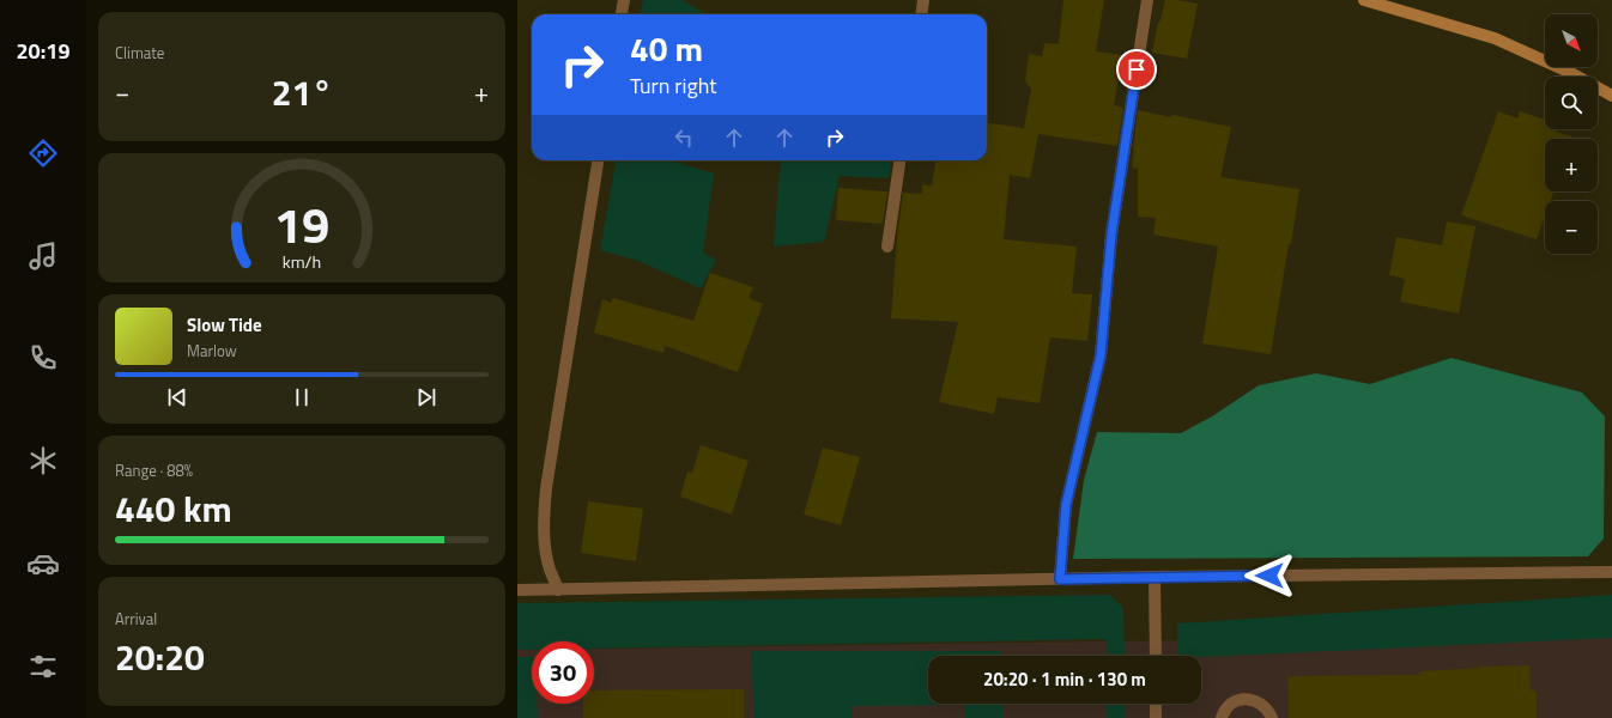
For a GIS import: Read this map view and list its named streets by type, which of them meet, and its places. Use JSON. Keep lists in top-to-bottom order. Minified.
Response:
{"north":"bottom right","page":{"tabs":"20:19","tile":["Climate",["Range · 88%","440 km"],["Arrival","20:20"]],"map_buttons":["+","−"],"turn":["40 m","Turn right"],"heat":["−","21°","+"],"song":["Slow Tide","Marlow"],"limit":"30","trip":"20:20 · 1 min · 130 m","gauge":["19","km/h"]}}
